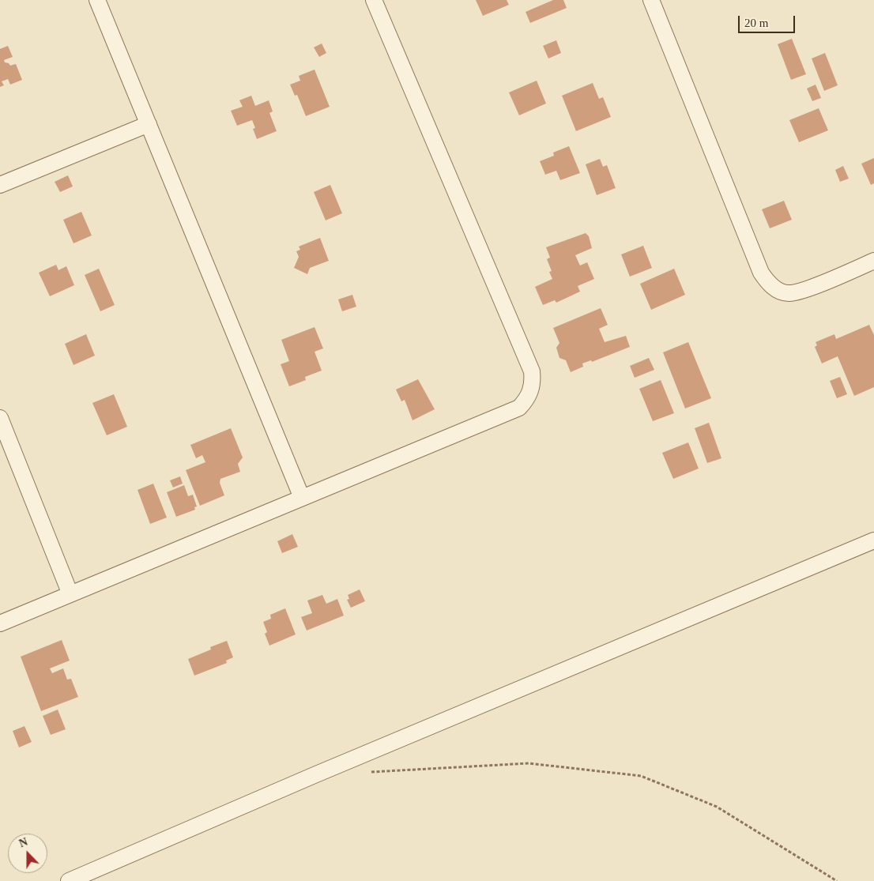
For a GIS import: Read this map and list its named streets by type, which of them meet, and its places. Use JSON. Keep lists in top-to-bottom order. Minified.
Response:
{"scale_bar":"20 m","north":"top"}
